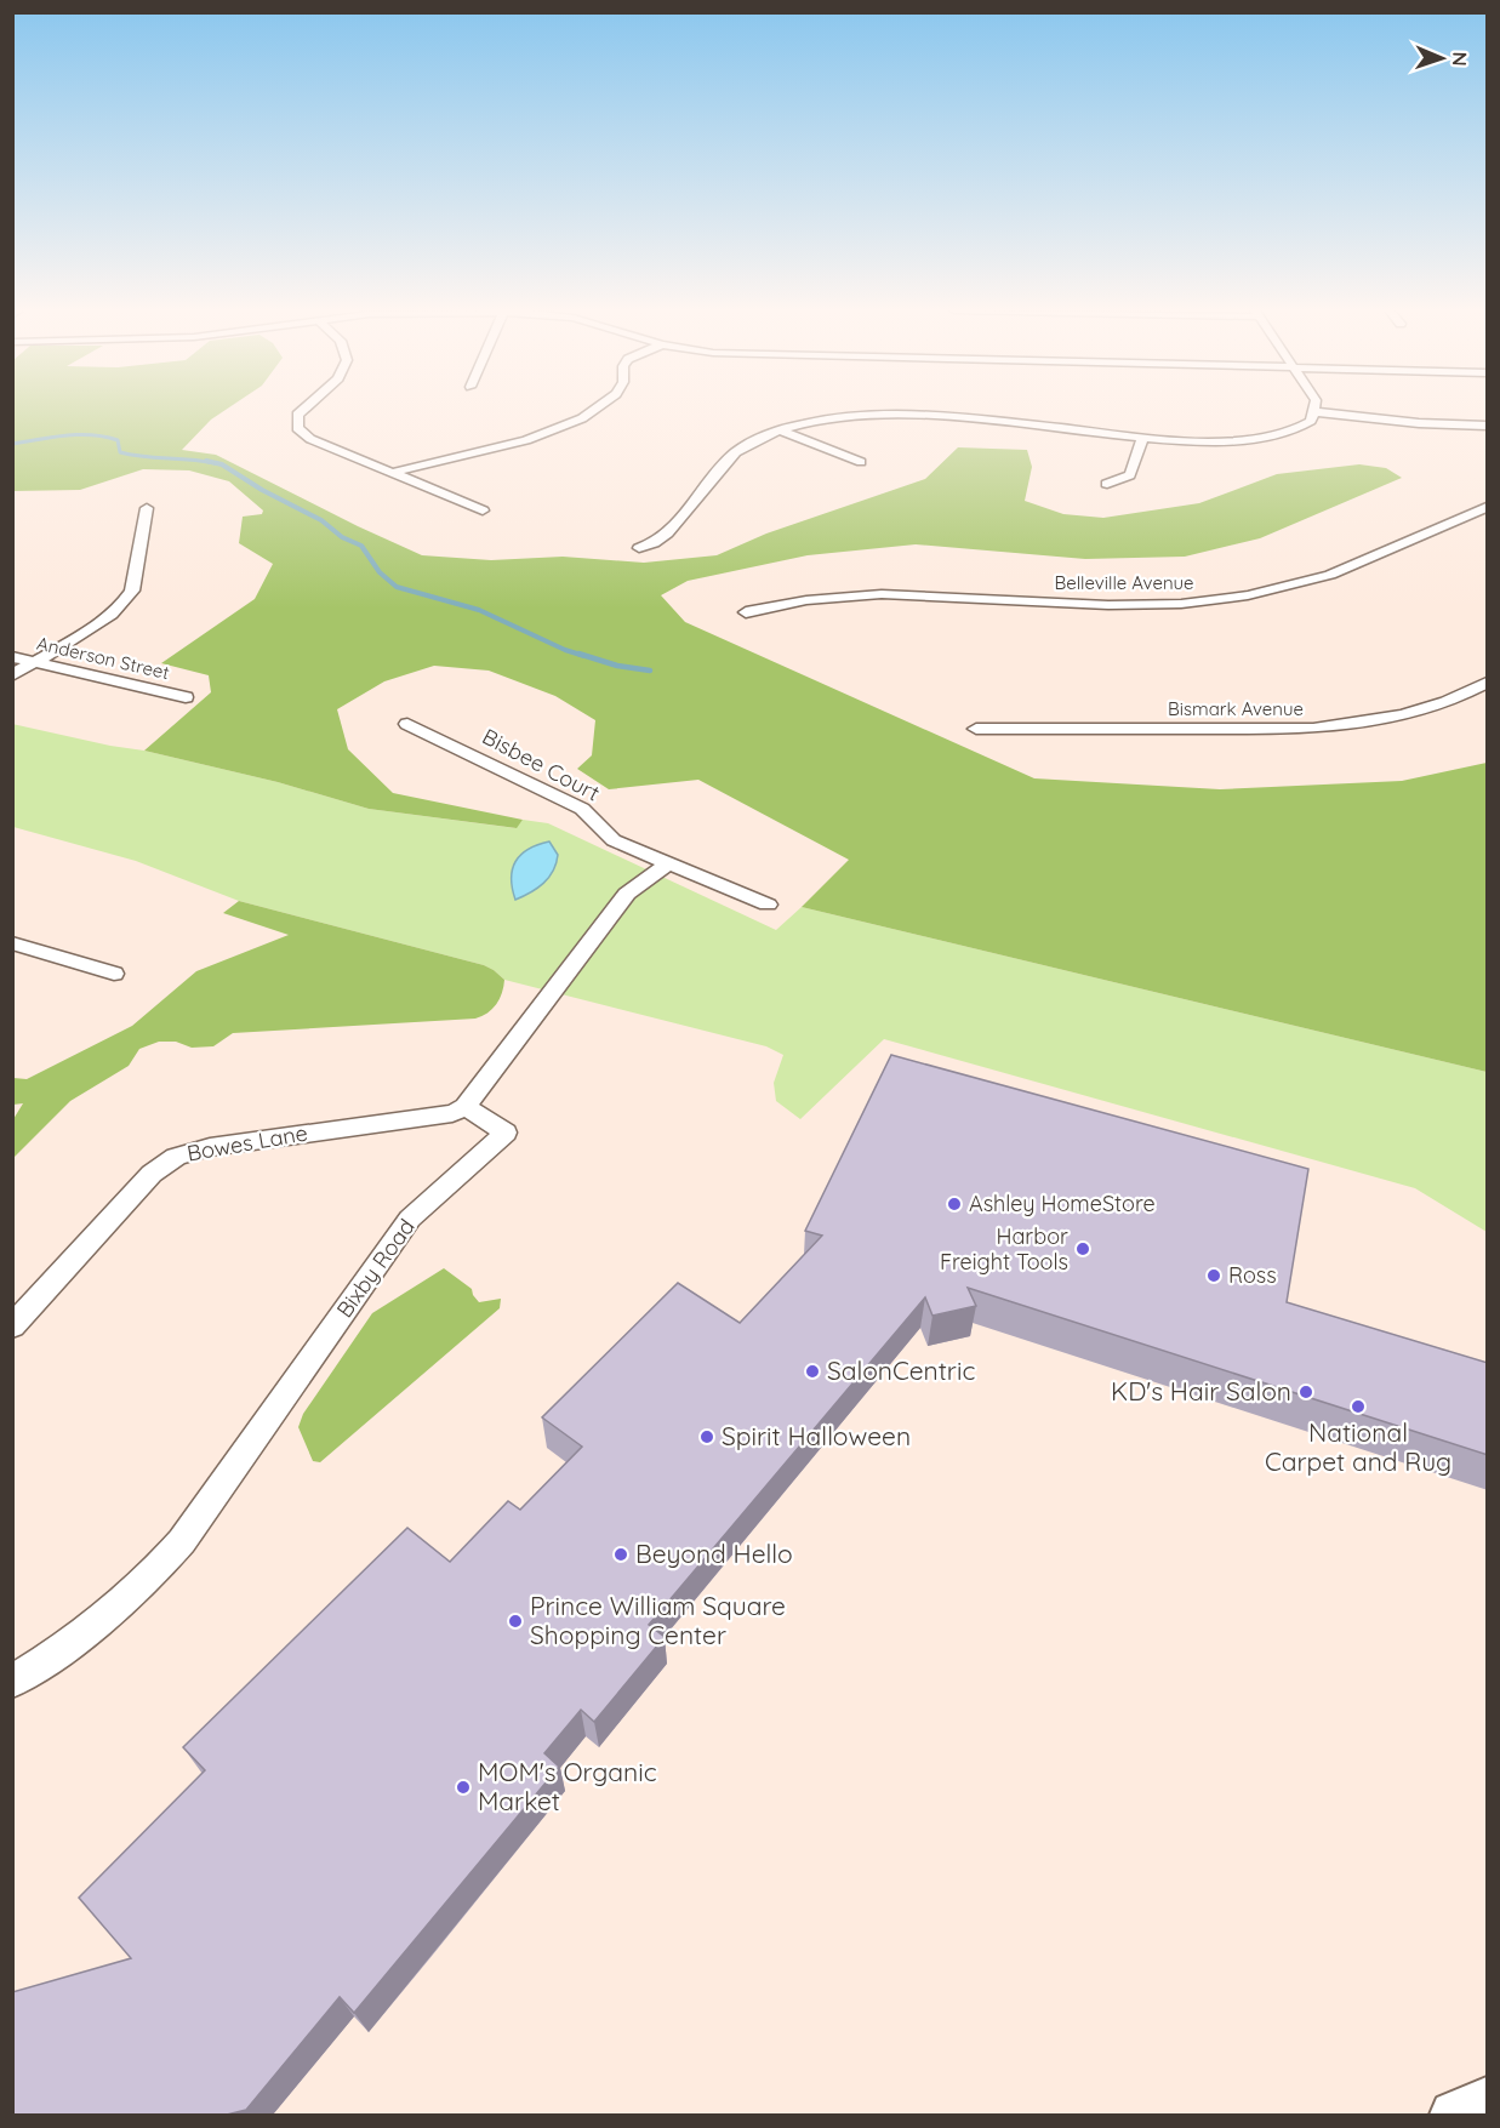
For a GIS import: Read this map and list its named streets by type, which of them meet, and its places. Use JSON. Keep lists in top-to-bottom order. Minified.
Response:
{"streets":{"street":["Belleville Avenue","Anderson Street","Bismark Avenue","Bisbee Court","Bowes Lane","Bixby Road"]},"crossings":[["Bowes Lane","Bixby Road"]],"places":["Ashley HomeStore","Harbor Freight Tools","Ross","SalonCentric","KD's Hair Salon","National Carpet and Rug","Spirit Halloween","Beyond Hello","Prince William Square Shopping Center","MOM's Organic Market"],"north":"right"}
